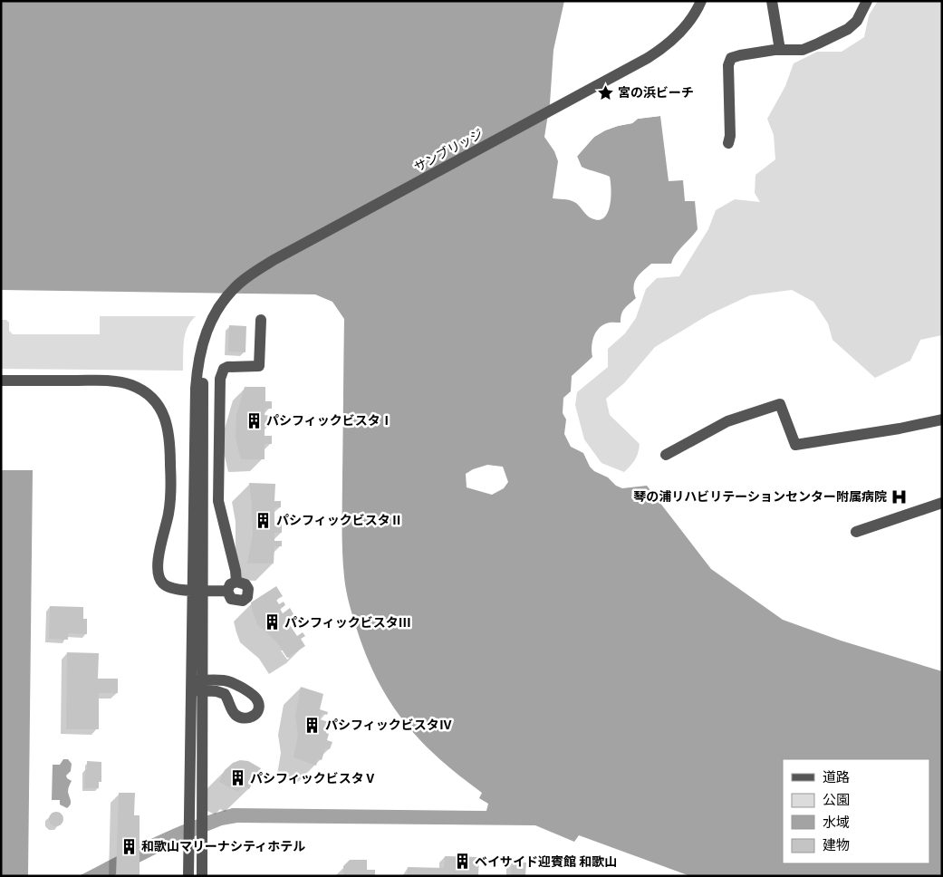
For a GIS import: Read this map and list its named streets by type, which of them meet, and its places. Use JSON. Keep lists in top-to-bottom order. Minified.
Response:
{"streets":{"street":["サンブリッジ"]},"places":{"place":["宮の浜ビーチ"],"building":["パシフィックビスタⅠ","パシフィックビスタⅡ","パシフィックビスタⅢ","パシフィックビスタⅣ","パシフィックビスタⅤ","和歌山マリーナシティホテル","ベイサイド迎賓館 和歌山"],"hospital":["琴の浦リハビリテーションセンター附属病院"]},"legend":["道路","公園","水域","建物"]}
